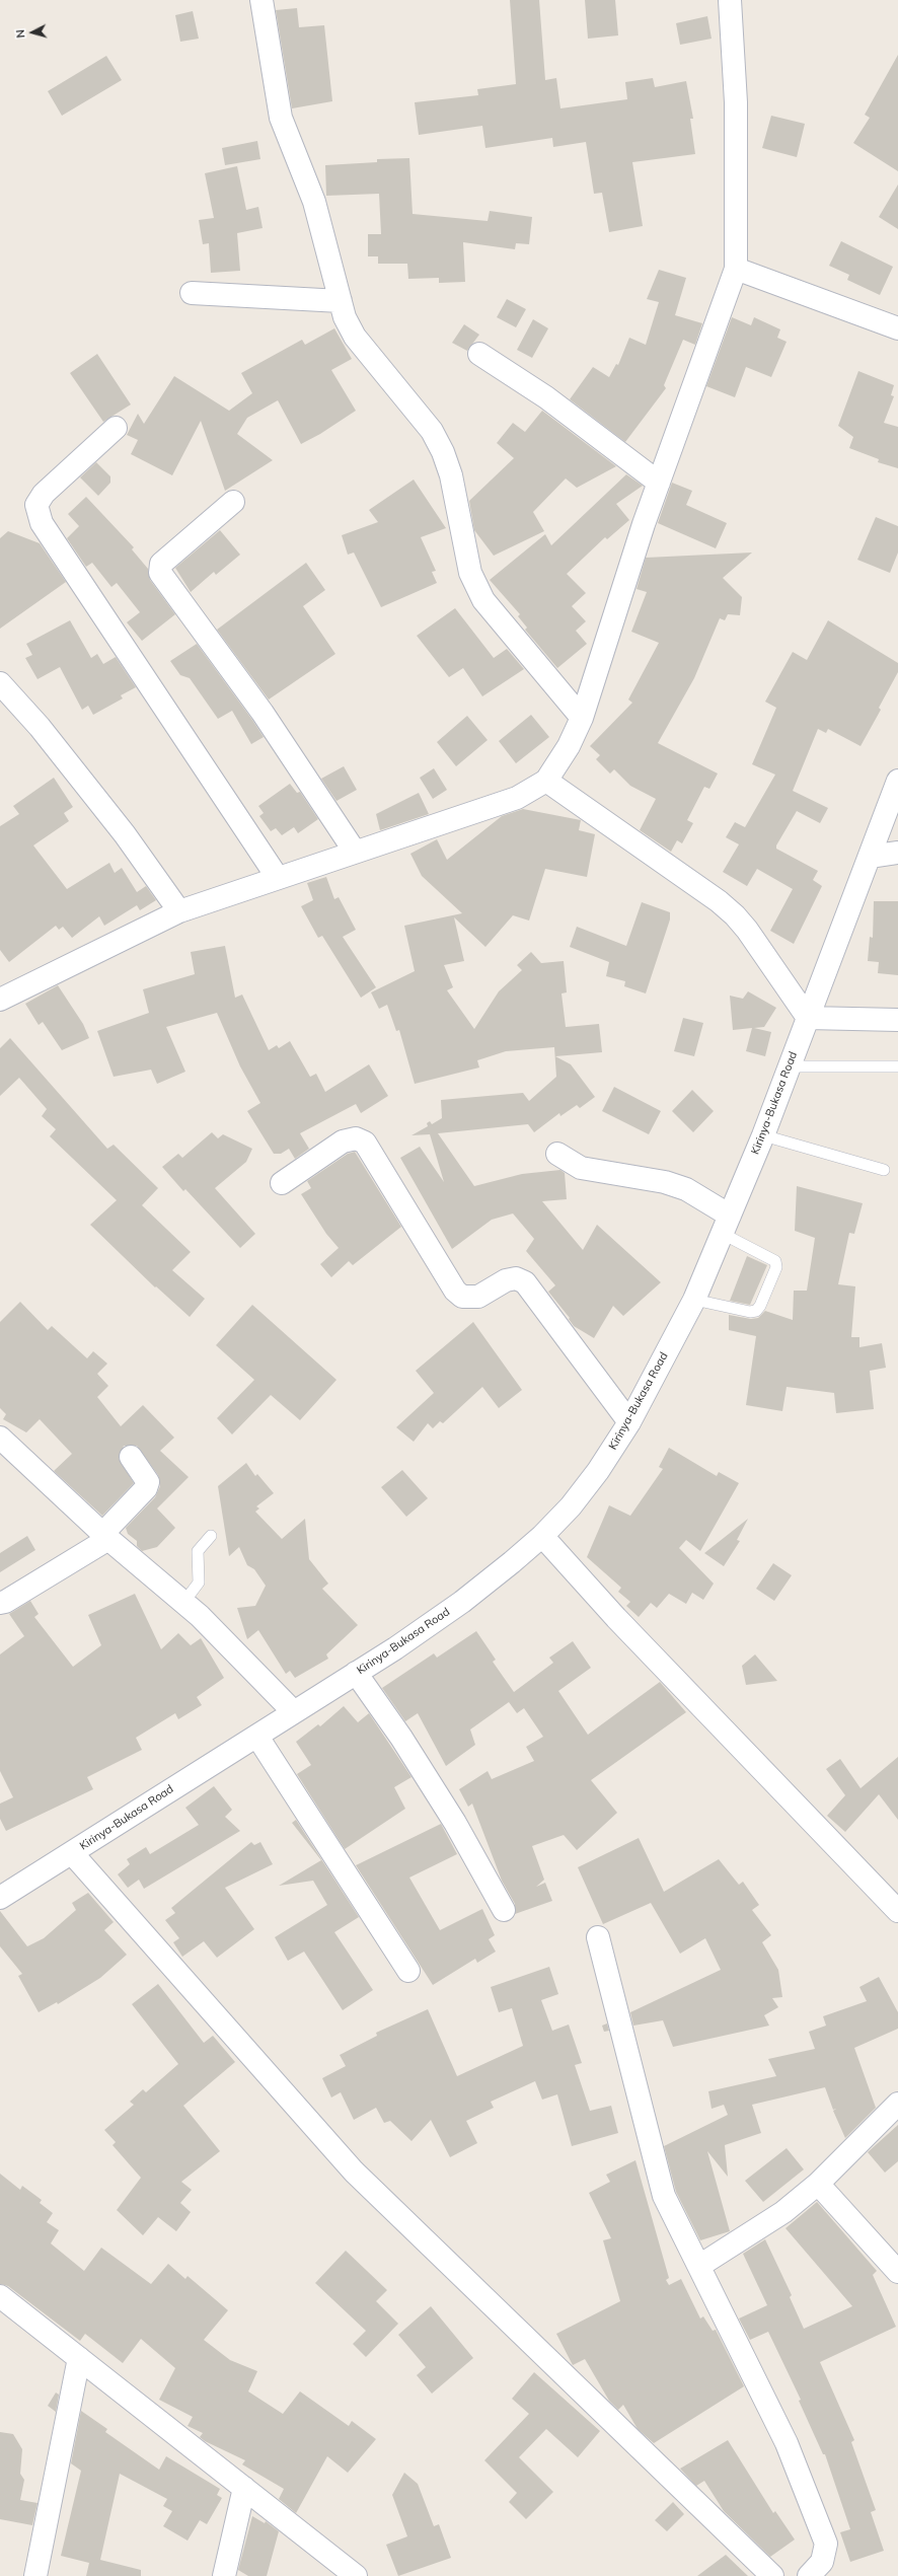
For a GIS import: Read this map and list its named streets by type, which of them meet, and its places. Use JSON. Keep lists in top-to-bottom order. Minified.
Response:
{"streets":{"street":["Kirinya-Bukasa Road"]},"north":"left"}
